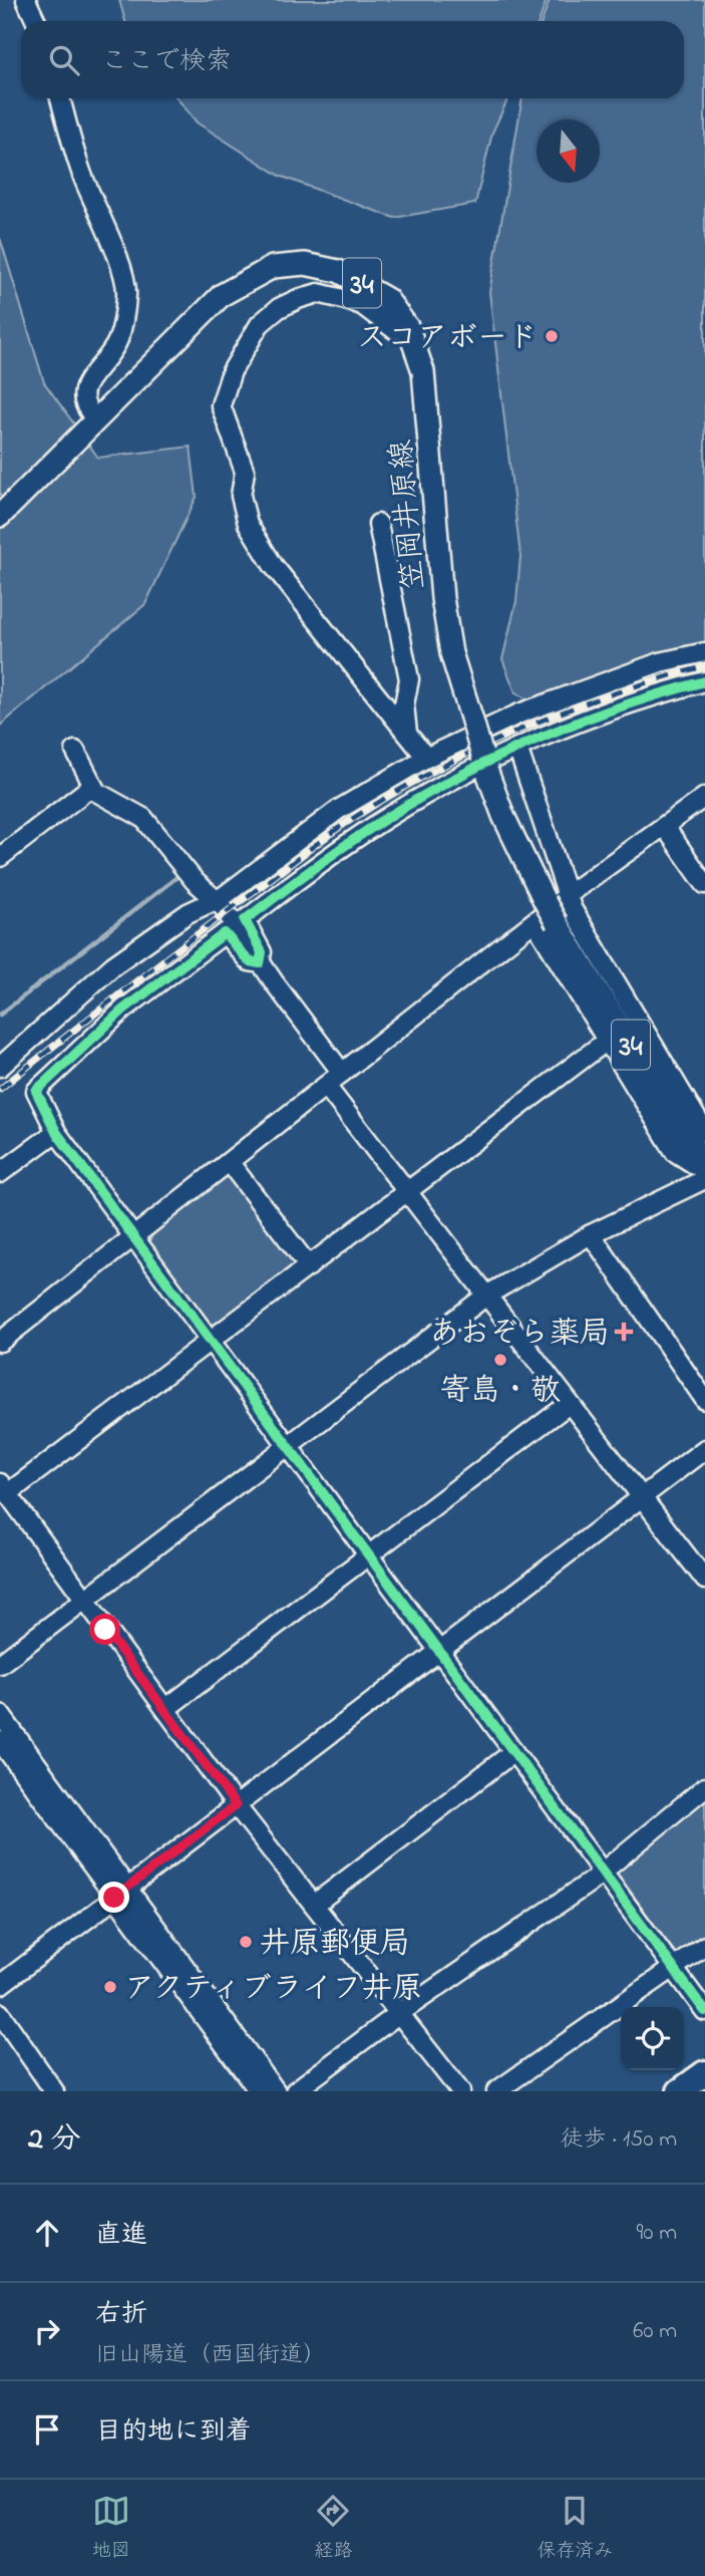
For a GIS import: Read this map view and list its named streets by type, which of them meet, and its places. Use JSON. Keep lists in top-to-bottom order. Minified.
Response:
{"streets":{"main road":["34","笠岡井原線"]},"places":{"other":["スコアボード","寄島・敬","井原郵便局","アクティブライフ井原"],"health":["あおぞら薬局"]},"north":"bottom","page":{"search":"ここで検索","heading":["2 分","徒歩 · 150 m"],"list":[["直進","90 m"],["右折","旧山陽道（西国街道）","60 m"],"目的地に到着"],"nav":["地図","経路","保存済み"]}}
